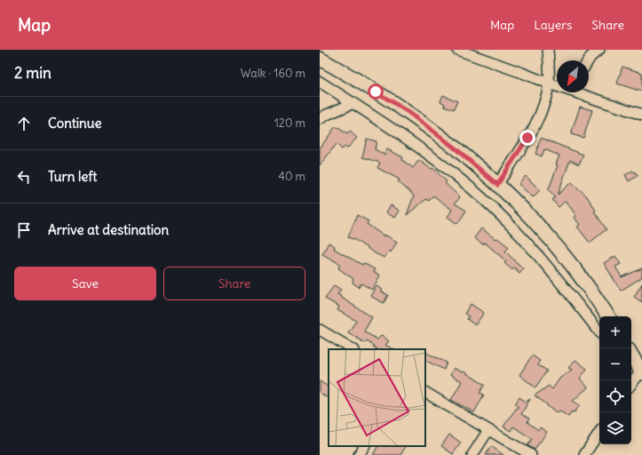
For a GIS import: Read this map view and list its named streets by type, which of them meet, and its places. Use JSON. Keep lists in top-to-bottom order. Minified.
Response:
{"north":"bottom left","page":{"header":"Map","nav":["Map","Layers","Share"],"heading":["2 min","Walk · 160 m"],"list":[["Continue","120 m"],["Turn left","40 m"],"Arrive at destination"],"buttons":["Save","Share"],"map_buttons":["+","−"]}}
